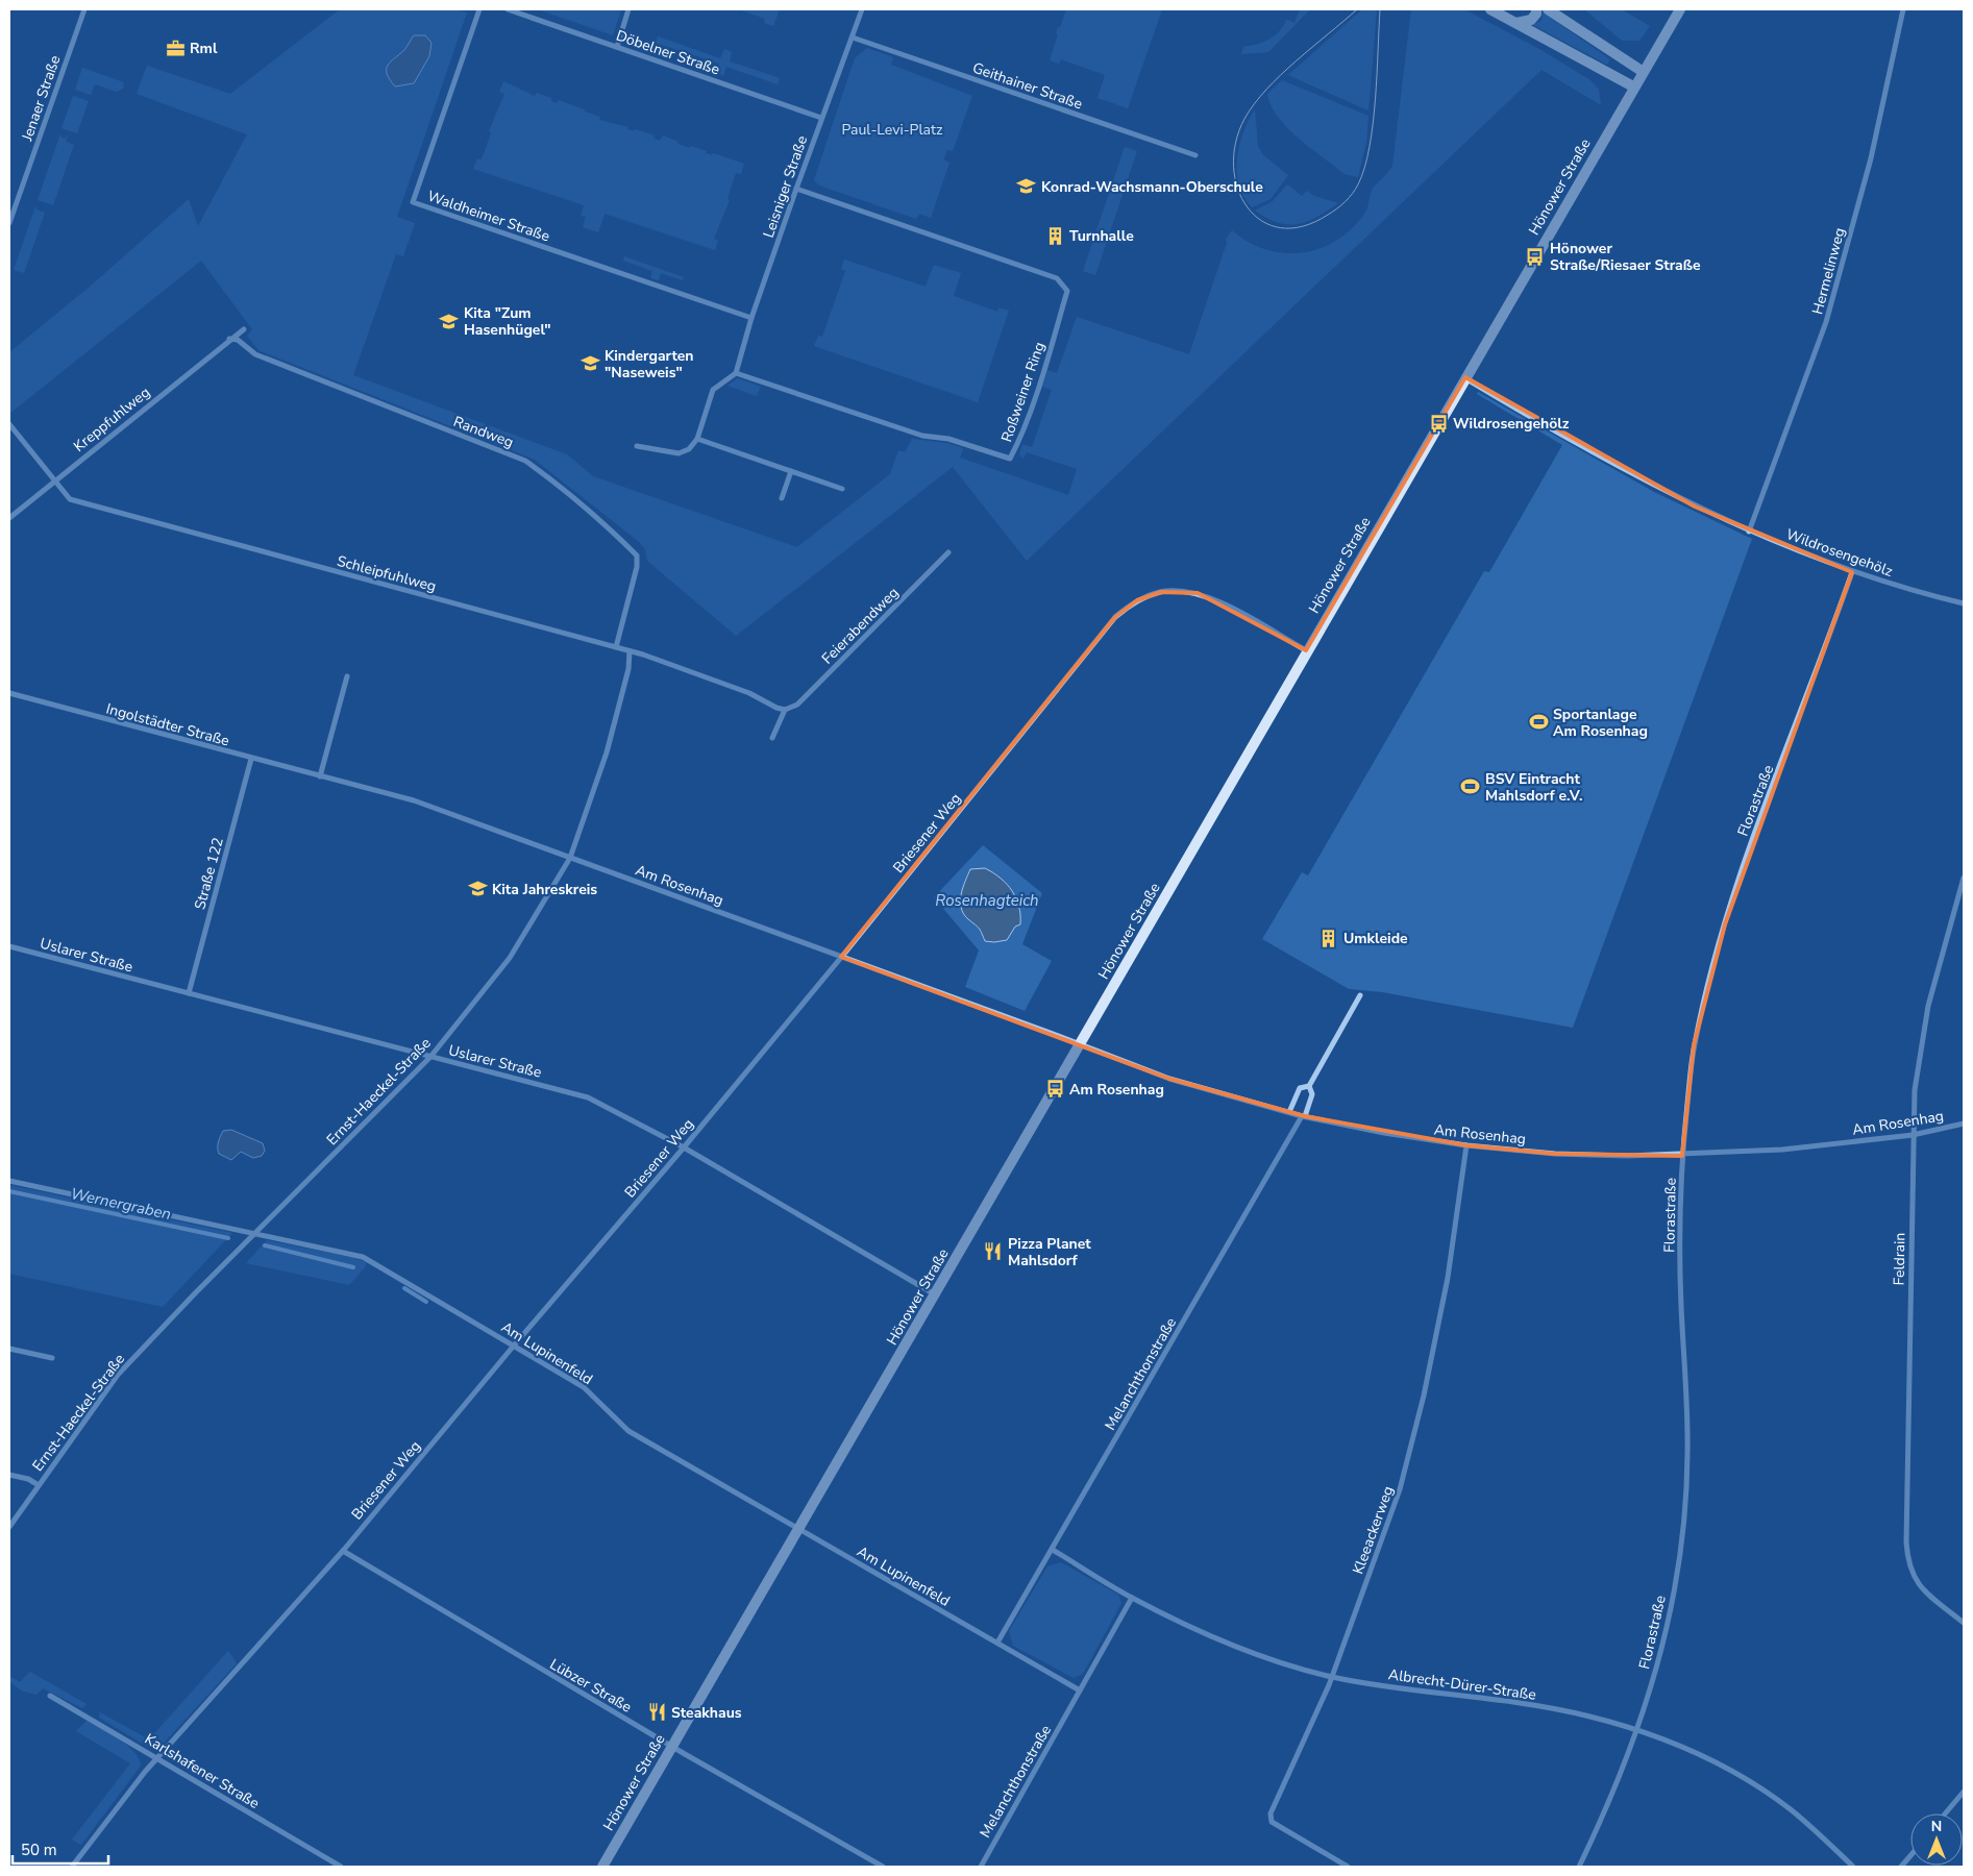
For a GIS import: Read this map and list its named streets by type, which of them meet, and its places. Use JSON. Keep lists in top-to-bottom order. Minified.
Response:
{"streets":{"main road":["Hönower Straße"],"street":["Döbelner Straße","Geithainer Straße","Jenaer Straße","Leisniger Straße","Waldheimer Straße","Hermelinweg","Roßweiner Ring","Kreppfuhlweg","Randweg","Wildrosengehölz","Schleipfuhlweg","Feierabendweg","Ingolstädter Straße","Florastraße","Briesener Weg","Straße 122","Am Rosenhag","Uslarer Straße","Ernst-Haeckel-Straße","Feldrain","Am Lupinenfeld","Melanchthonstraße","Kleeackerweg","Albrecht-Dürer-Straße","Lübzer Straße","Karlshafener Straße"]},"crossings":[["Döbelner Straße","Leisniger Straße"],["Geithainer Straße","Leisniger Straße"],["Leisniger Straße","Waldheimer Straße"],["Leisniger Straße","Roßweiner Ring"],["Hönower Straße","Wildrosengehölz"],["Hönower Straße","Briesener Weg"],["Hönower Straße","Am Rosenhag"],["Hönower Straße","Uslarer Straße"],["Hönower Straße","Am Lupinenfeld"],["Hönower Straße","Lübzer Straße"],["Hermelinweg","Wildrosengehölz"],["Kreppfuhlweg","Randweg"],["Kreppfuhlweg","Schleipfuhlweg"],["Randweg","Schleipfuhlweg"],["Wildrosengehölz","Florastraße"],["Schleipfuhlweg","Feierabendweg"],["Schleipfuhlweg","Ernst-Haeckel-Straße"],["Ingolstädter Straße","Straße 122"],["Ingolstädter Straße","Am Rosenhag"],["Ingolstädter Straße","Ernst-Haeckel-Straße"],["Florastraße","Am Rosenhag"],["Florastraße","Albrecht-Dürer-Straße"],["Briesener Weg","Am Rosenhag"],["Briesener Weg","Uslarer Straße"],["Briesener Weg","Am Lupinenfeld"],["Briesener Weg","Lübzer Straße"],["Briesener Weg","Karlshafener Straße"],["Straße 122","Uslarer Straße"],["Am Rosenhag","Ernst-Haeckel-Straße"],["Am Rosenhag","Feldrain"],["Am Rosenhag","Melanchthonstraße"],["Am Rosenhag","Kleeackerweg"],["Uslarer Straße","Ernst-Haeckel-Straße"],["Ernst-Haeckel-Straße","Am Lupinenfeld"],["Am Lupinenfeld","Melanchthonstraße"],["Melanchthonstraße","Albrecht-Dürer-Straße"],["Kleeackerweg","Albrecht-Dürer-Straße"]],"water":["Rosenhagteich","Wernergraben"],"parks":["Paul-Levi-Platz"],"places":{"office":["Rml"],"school or university":["Konrad-Wachsmann-Oberschule","Kita \"Zum Hasenhügel\"","Kindergarten \"Naseweis\"","Kita Jahreskreis"],"building":["Turnhalle","Umkleide"],"bus stop":["Hönower Straße/Riesaer Straße","Wildrosengehölz","Am Rosenhag"],"sports":["Sportanlage Am Rosenhag","BSV Eintracht Mahlsdorf e.V."],"restaurant":["Pizza Planet Mahlsdorf","Steakhaus"]},"scale_bar":"50 m","north":"top"}
